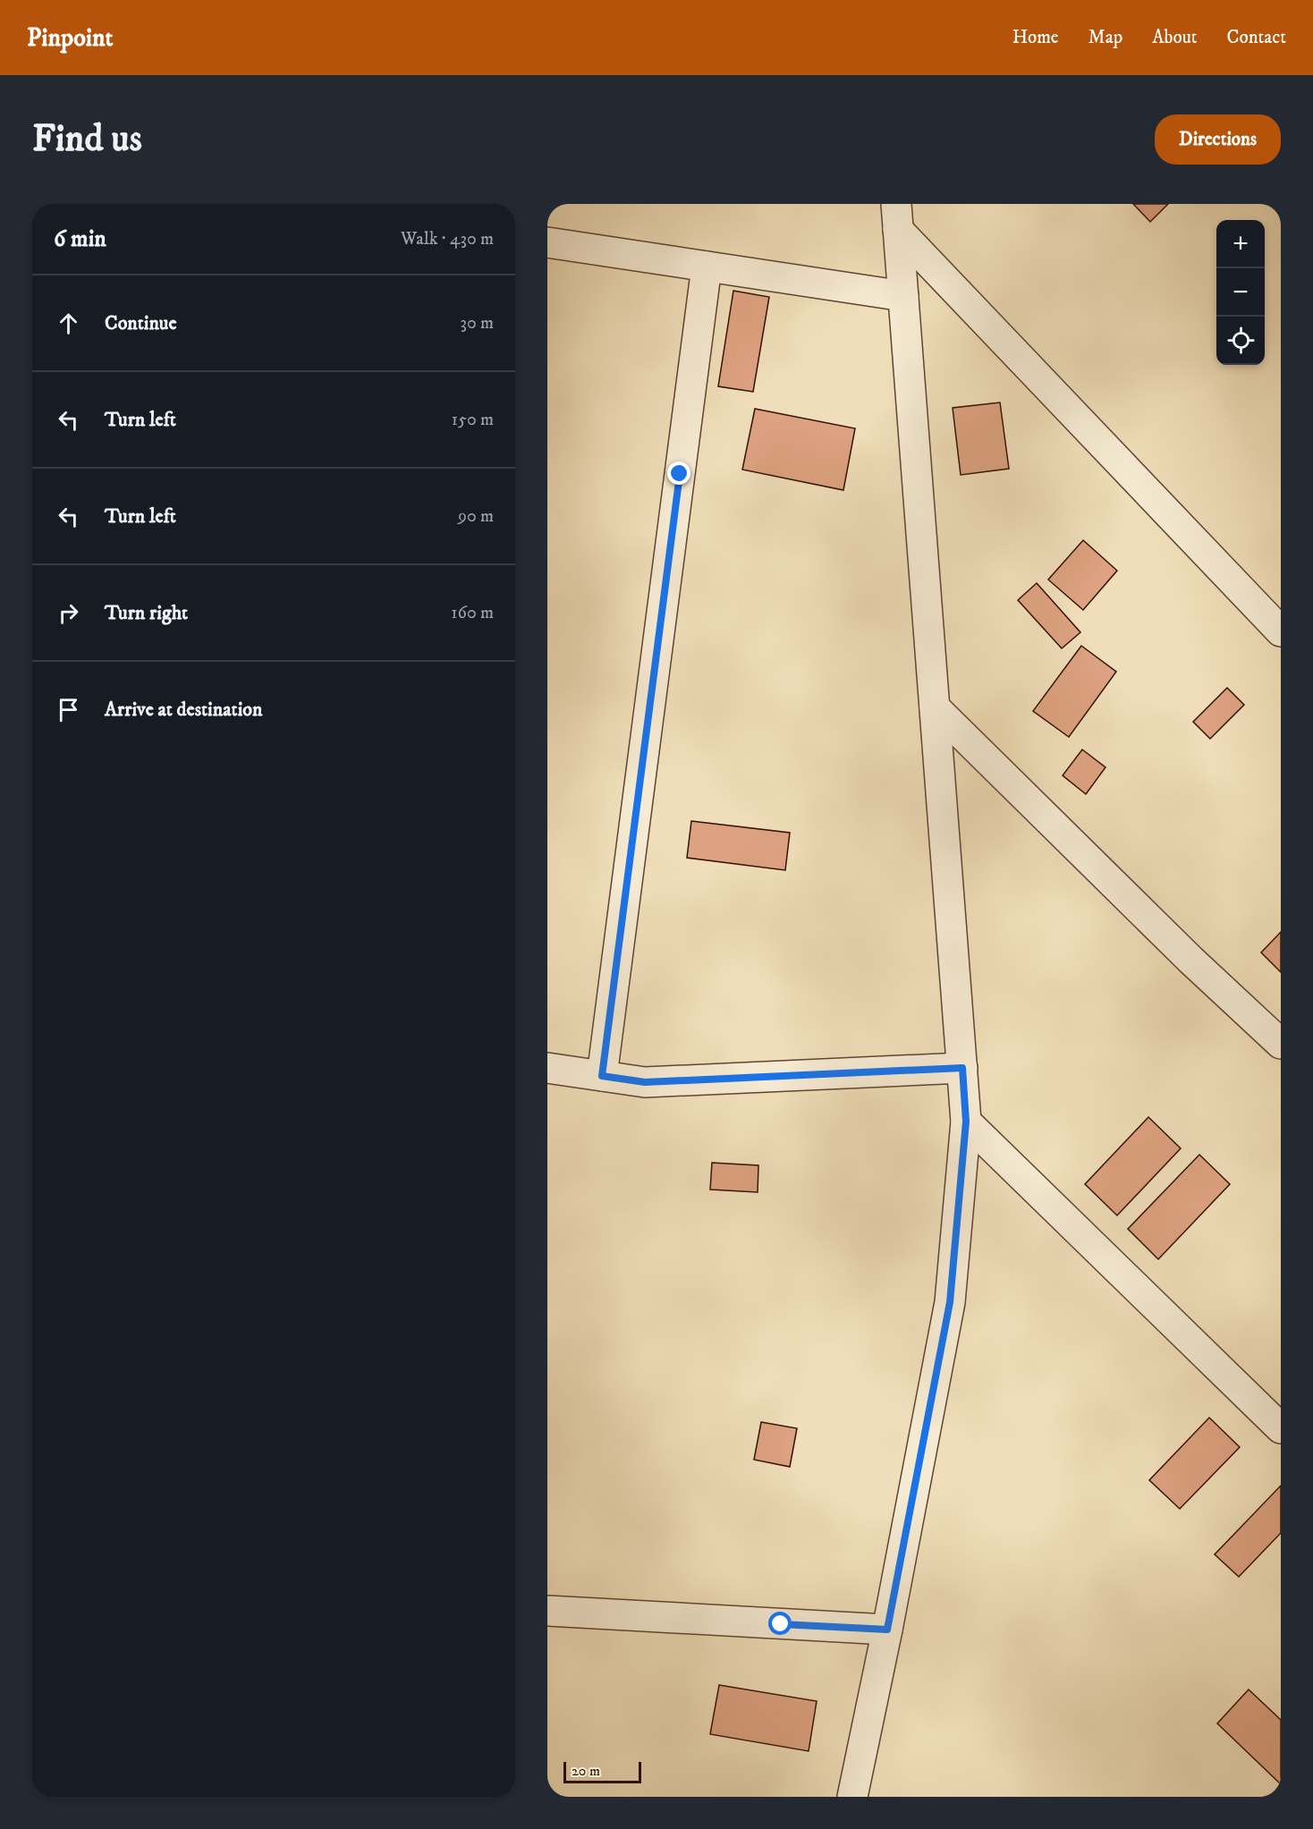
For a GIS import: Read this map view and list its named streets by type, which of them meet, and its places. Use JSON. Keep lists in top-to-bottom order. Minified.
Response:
{"scale_bar":"20 m","page":{"header":"Pinpoint","nav":["Home","Map","About","Contact"],"buttons":"Directions","title":"Find us","heading":["6 min","Walk · 430 m"],"map_buttons":["+","−"],"list":[["Continue","30 m"],["Turn left","150 m"],["Turn left","90 m"],["Turn right","160 m"],"Arrive at destination"],"scale":"20 m"}}
